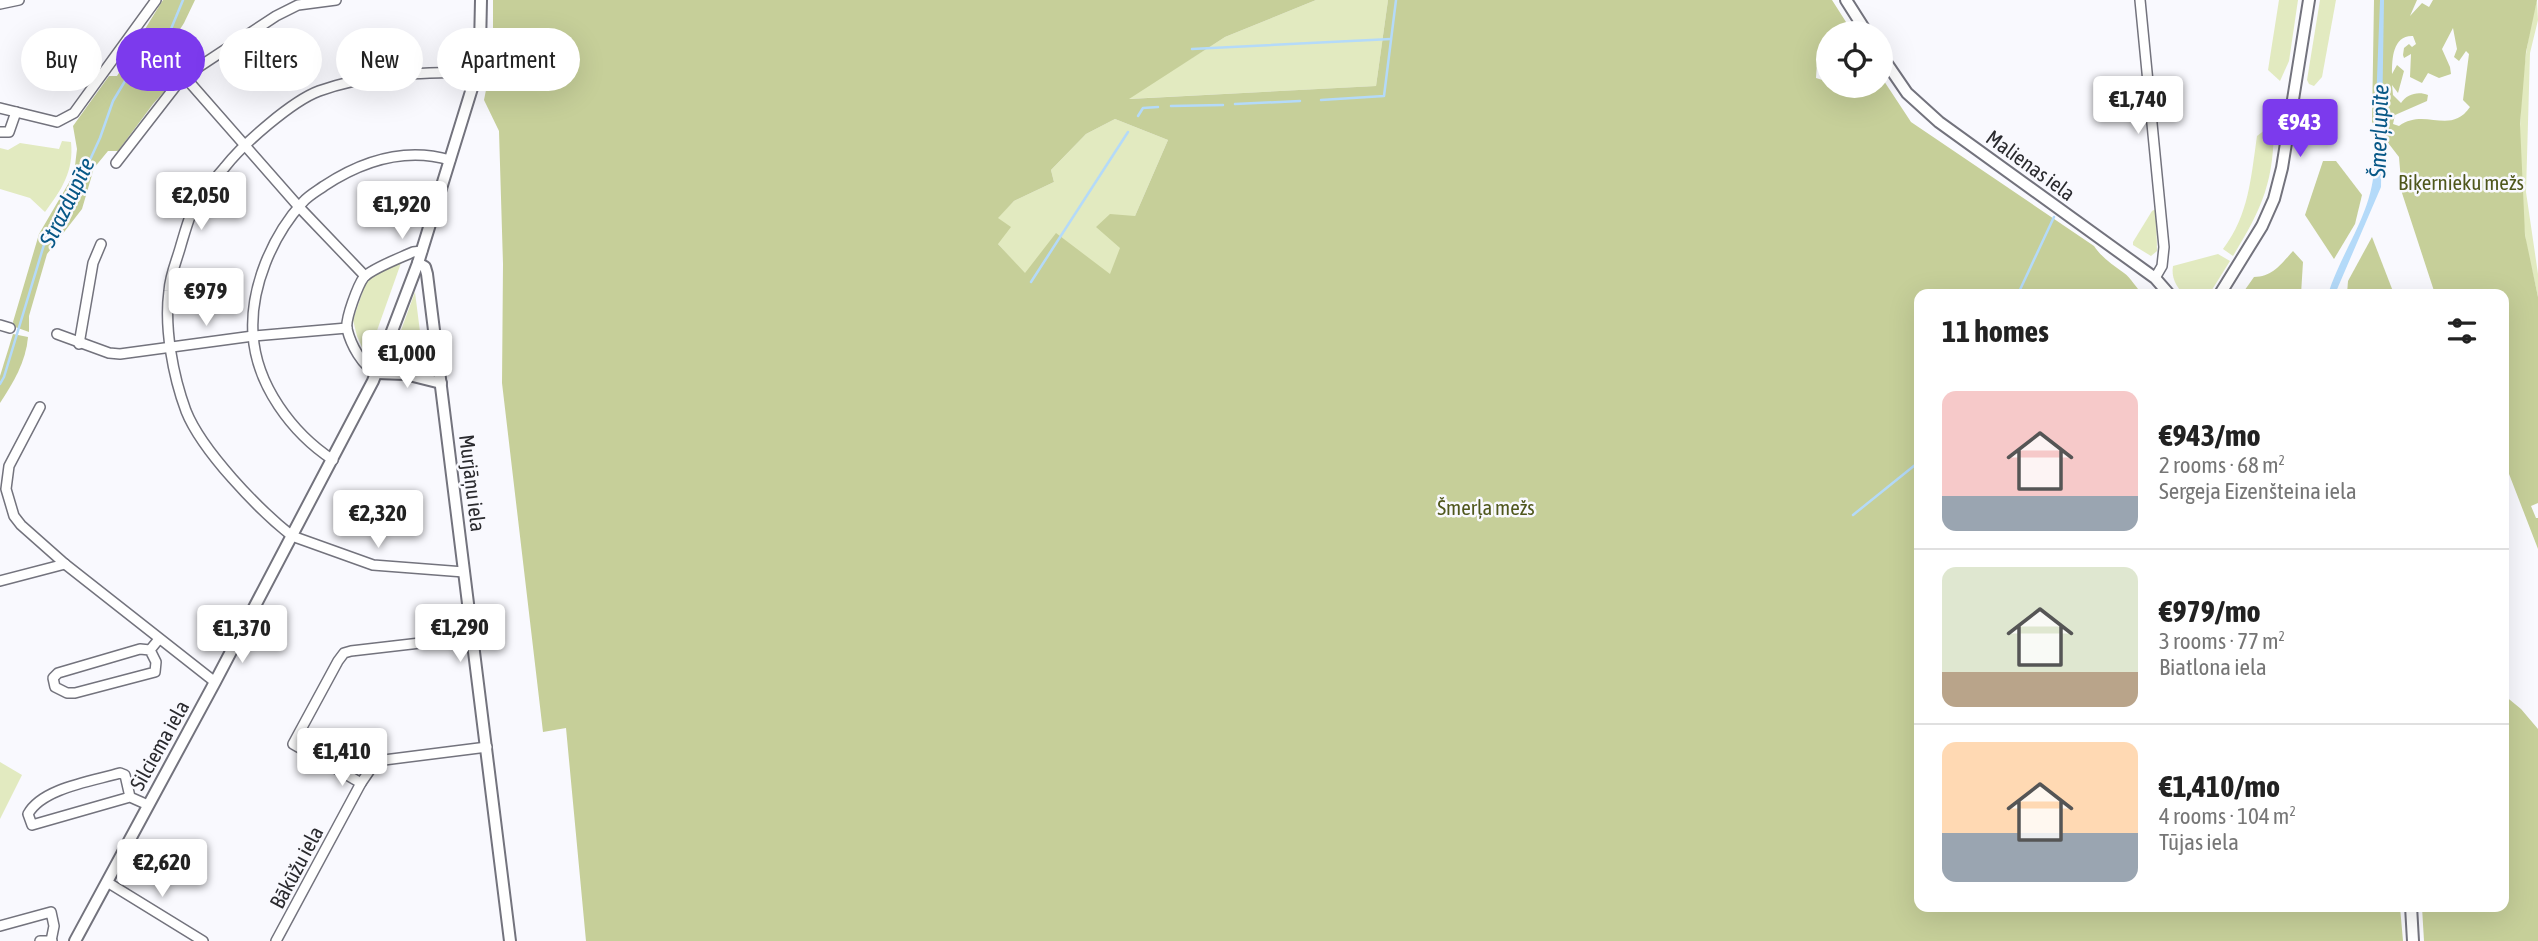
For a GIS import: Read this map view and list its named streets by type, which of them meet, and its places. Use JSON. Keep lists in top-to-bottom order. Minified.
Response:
{"streets":{"street":["Malienas iela","Murjāņu iela","Silciema iela","Bākūžu iela"]},"crossings":[["Murjāņu iela","Silciema iela"],["Murjāņu iela","Bākūžu iela"]],"water":["Šmerļupīte","Strazdupīte"],"parks":["Biķernieku mežs","Šmerļa mežs"],"page":{"chip":["Buy","Rent","Filters","New","Apartment"],"price":["€1,740","€943","€2,050","€1,920","€979","€1,000","€2,320","€1,290","€1,370","€1,410","€2,620"],"heading":"11 homes","list":[{"name":"€943/mo","note":"2 rooms · 68 m² · Sergeja Eizenšteina iela"},{"name":"€979/mo","note":"3 rooms · 77 m² · Biatlona iela"},{"name":"€1,410/mo","note":"4 rooms · 104 m² · Tūjas iela"}]}}
